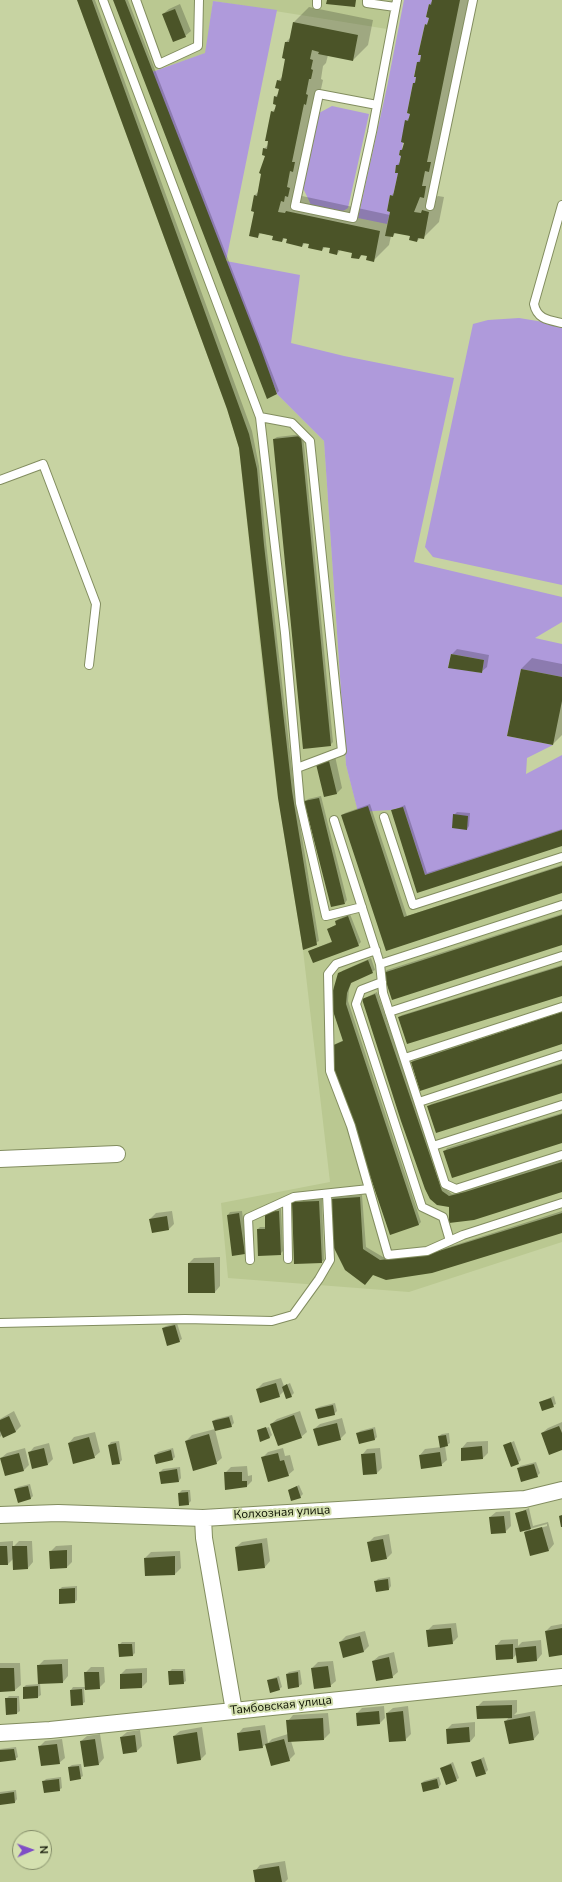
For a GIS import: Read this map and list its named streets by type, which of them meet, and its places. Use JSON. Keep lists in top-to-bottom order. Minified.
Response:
{"streets":{"street":["Колхозная улица","Тамбовская улица"]},"north":"right"}
